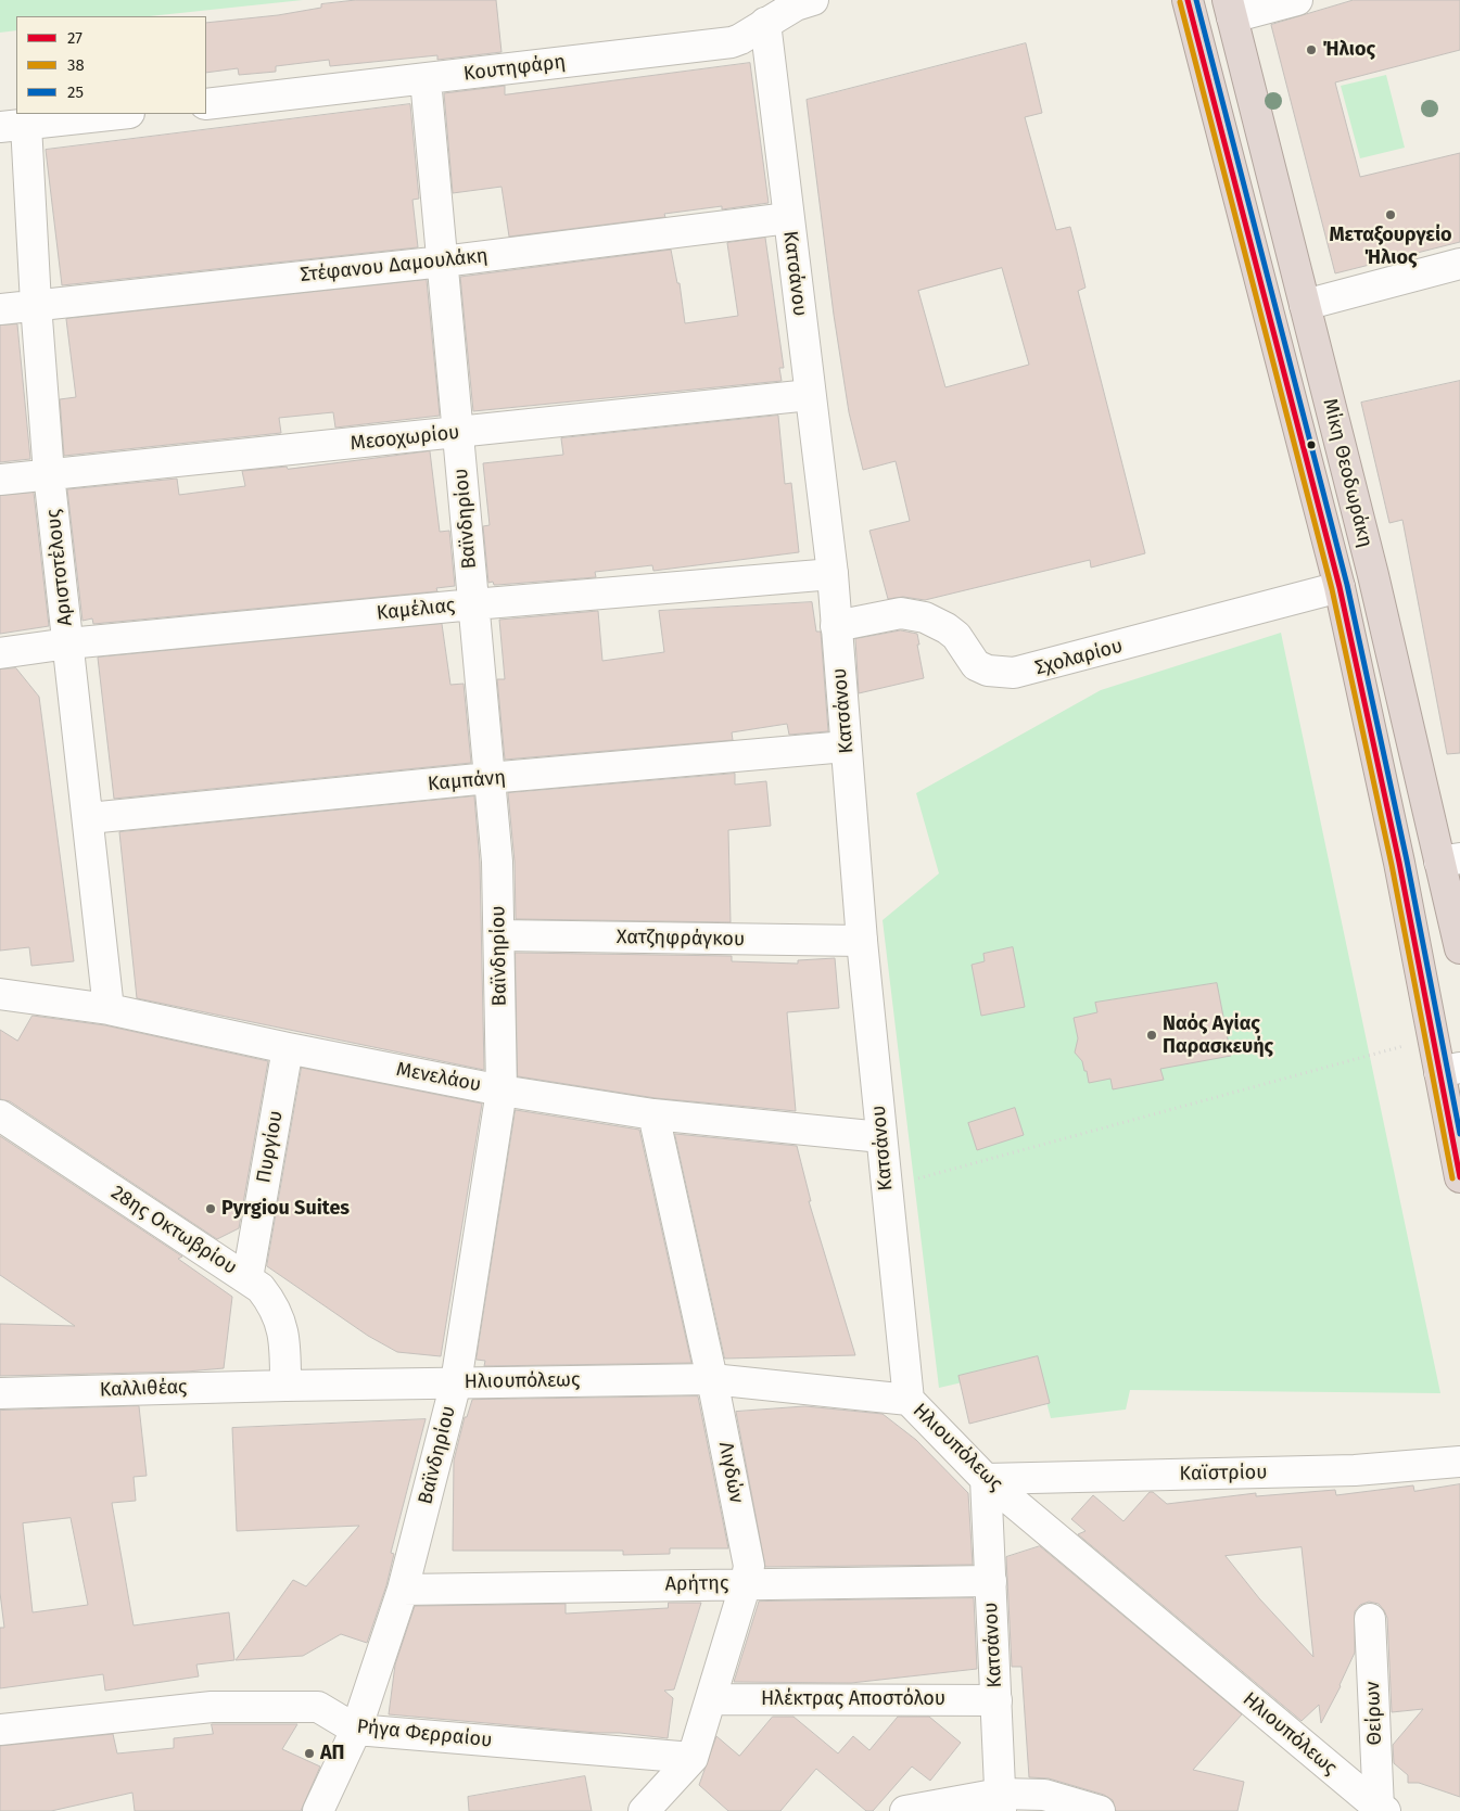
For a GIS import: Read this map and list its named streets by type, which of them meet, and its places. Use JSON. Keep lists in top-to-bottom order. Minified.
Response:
{"streets":{"highway":["Μίκη Θεοδωράκη"],"street":["Κουτηφάρη","Στέφανου Δαμουλάκη","Κατσάνου","Μεσοχωρίου","Βαϊνδηρίου","Αριστοτέλους","Καμέλιας","Σχολαρίου","Καμπάνη","Χατζηφράγκου","Μενελάου","Πυργίου","28ης Οκτωβρίου","Ηλιουπόλεως","Καλλιθέας","Λιγδών","Καϊστρίου","Αρήτης","Ηλέκτρας Αποστόλου","Θείρων","Ρήγα Φερραίου"]},"crossings":[["Κουτηφάρη","Κατσάνου"],["Κουτηφάρη","Βαϊνδηρίου"],["Στέφανου Δαμουλάκη","Κατσάνου"],["Στέφανου Δαμουλάκη","Βαϊνδηρίου"],["Στέφανου Δαμουλάκη","Αριστοτέλους"],["Κατσάνου","Μεσοχωρίου"],["Κατσάνου","Καμέλιας"],["Κατσάνου","Σχολαρίου"],["Κατσάνου","Καμπάνη"],["Κατσάνου","Χατζηφράγκου"],["Κατσάνου","Μενελάου"],["Κατσάνου","Ηλιουπόλεως"],["Κατσάνου","Καϊστρίου"],["Κατσάνου","Αρήτης"],["Κατσάνου","Ηλέκτρας Αποστόλου"],["Μεσοχωρίου","Βαϊνδηρίου"],["Μεσοχωρίου","Αριστοτέλους"],["Μίκη Θεοδωράκη","Σχολαρίου"],["Βαϊνδηρίου","Καμέλιας"],["Βαϊνδηρίου","Καμπάνη"],["Βαϊνδηρίου","Χατζηφράγκου"],["Βαϊνδηρίου","Μενελάου"],["Βαϊνδηρίου","Ηλιουπόλεως"],["Βαϊνδηρίου","Αρήτης"],["Βαϊνδηρίου","Ρήγα Φερραίου"],["Αριστοτέλους","Καμέλιας"],["Αριστοτέλους","Καμπάνη"],["Αριστοτέλους","Μενελάου"],["Μενελάου","Πυργίου"],["Μενελάου","Λιγδών"],["Πυργίου","28ης Οκτωβρίου"],["28ης Οκτωβρίου","Ηλιουπόλεως"],["28ης Οκτωβρίου","Καλλιθέας"],["Ηλιουπόλεως","Καλλιθέας"],["Ηλιουπόλεως","Λιγδών"],["Ηλιουπόλεως","Καϊστρίου"],["Ηλιουπόλεως","Θείρων"],["Λιγδών","Αρήτης"],["Λιγδών","Ηλέκτρας Αποστόλου"],["Λιγδών","Ρήγα Φερραίου"]],"places":["Ήλιος","Μεταξουργείο Ήλιος","Ναός Αγίας Παρασκευής","Pyrgiou Suites","ΑΠ"],"lines":["transit line 27","transit line 25","transit line 38"],"legend":["27","38","25"]}
